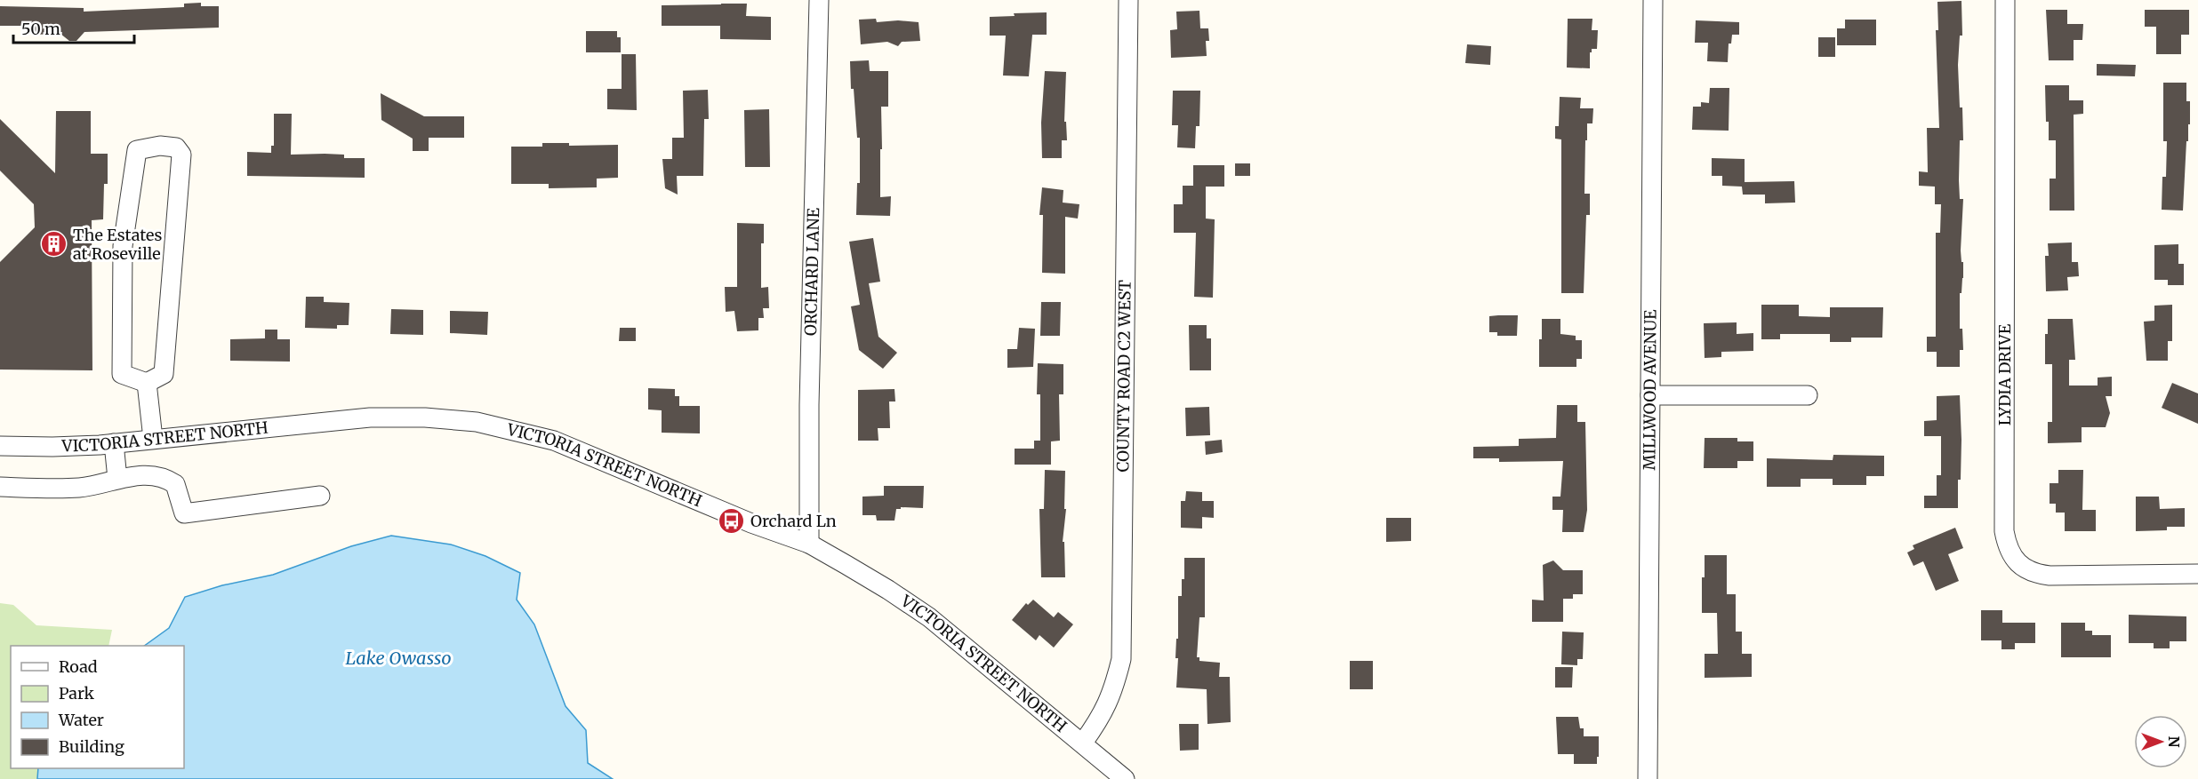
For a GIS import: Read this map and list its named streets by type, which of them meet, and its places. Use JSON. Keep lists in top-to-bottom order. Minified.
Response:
{"streets":{"street":["ORCHARD LANE","LYDIA DRIVE","COUNTY ROAD C2 WEST","MILLWOOD AVENUE","VICTORIA STREET NORTH"]},"crossings":[["ORCHARD LANE","VICTORIA STREET NORTH"],["COUNTY ROAD C2 WEST","VICTORIA STREET NORTH"]],"water":["Lake Owasso"],"places":{"building":["The Estates at Roseville"],"bus stop":["Orchard Ln"]},"legend":["Road","Park","Water","Building"],"scale_bar":"50 m","north":"right"}
